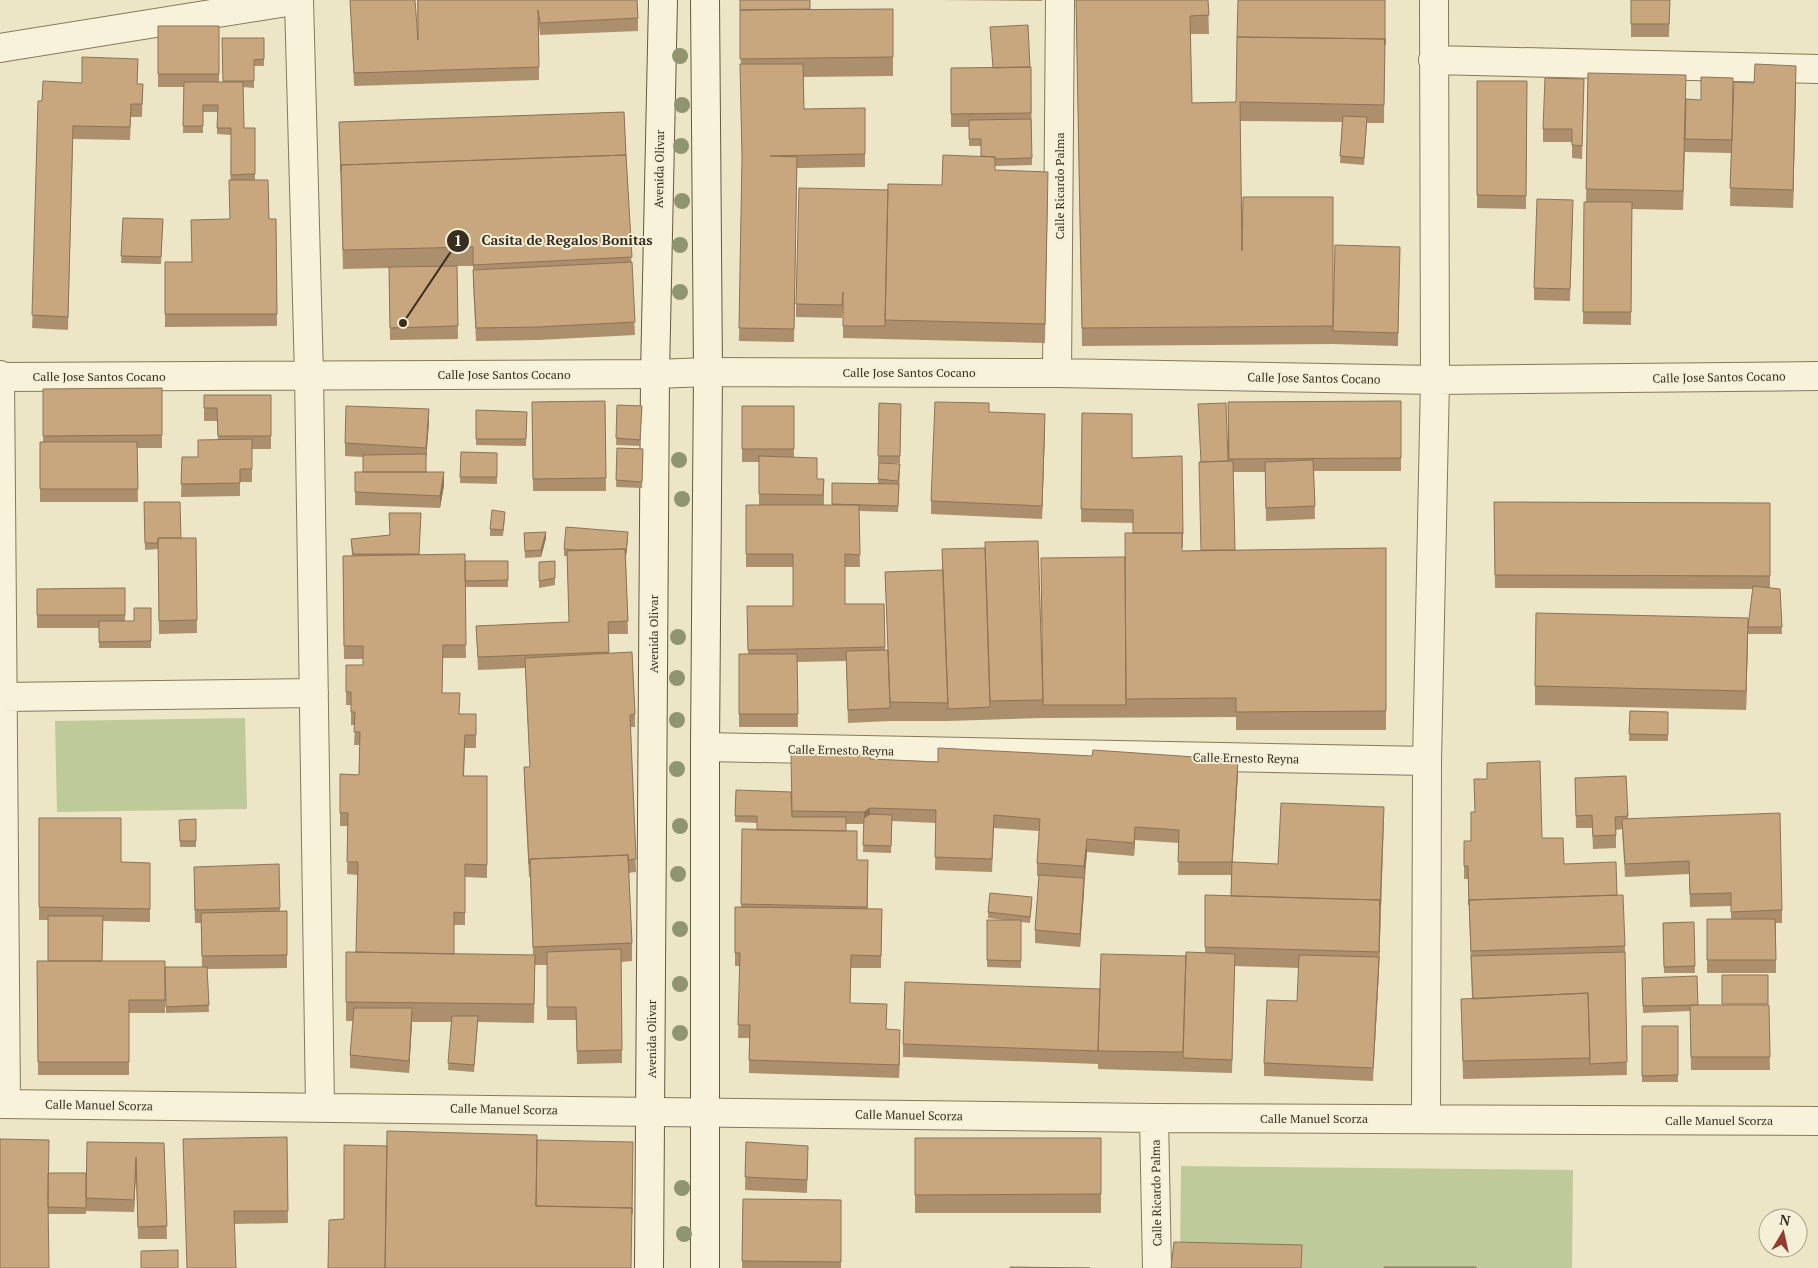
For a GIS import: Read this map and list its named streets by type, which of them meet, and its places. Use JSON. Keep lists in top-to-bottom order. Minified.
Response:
{"streets":{"street":["Avenida Olivar","Calle Ricardo Palma","Calle Jose Santos Cocano","Calle Ernesto Reyna","Calle Manuel Scorza"]},"crossings":[["Avenida Olivar","Calle Jose Santos Cocano"],["Avenida Olivar","Calle Manuel Scorza"],["Calle Ricardo Palma","Calle Jose Santos Cocano"],["Calle Ricardo Palma","Calle Manuel Scorza"]],"places":["Casita de Regalos Bonitas"],"north":"top"}
